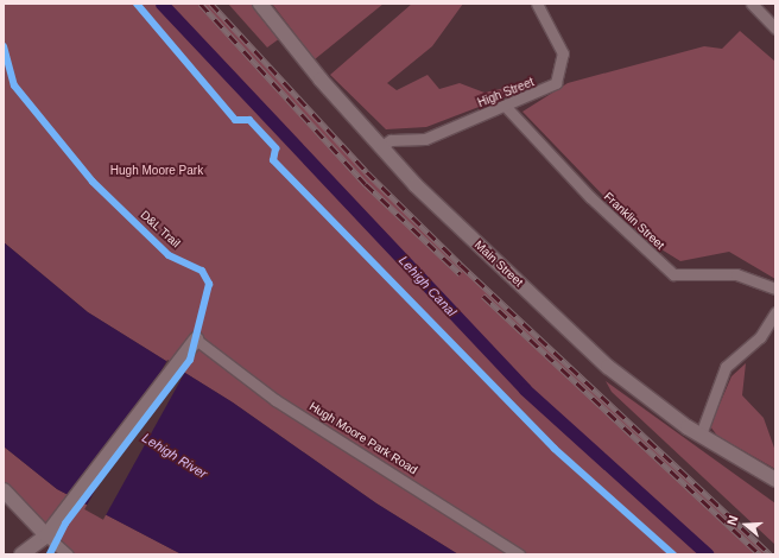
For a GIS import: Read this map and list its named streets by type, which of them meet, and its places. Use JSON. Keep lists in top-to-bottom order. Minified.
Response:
{"streets":{"street":["High Street","Franklin Street","Main Street","Hugh Moore Park Road"],"cycle path":["D&L Trail"]},"crossings":[["High Street","Franklin Street"],["High Street","Main Street"]],"water":["Lehigh Canal","Lehigh River"],"parks":["Hugh Moore Park"],"north":"left"}
